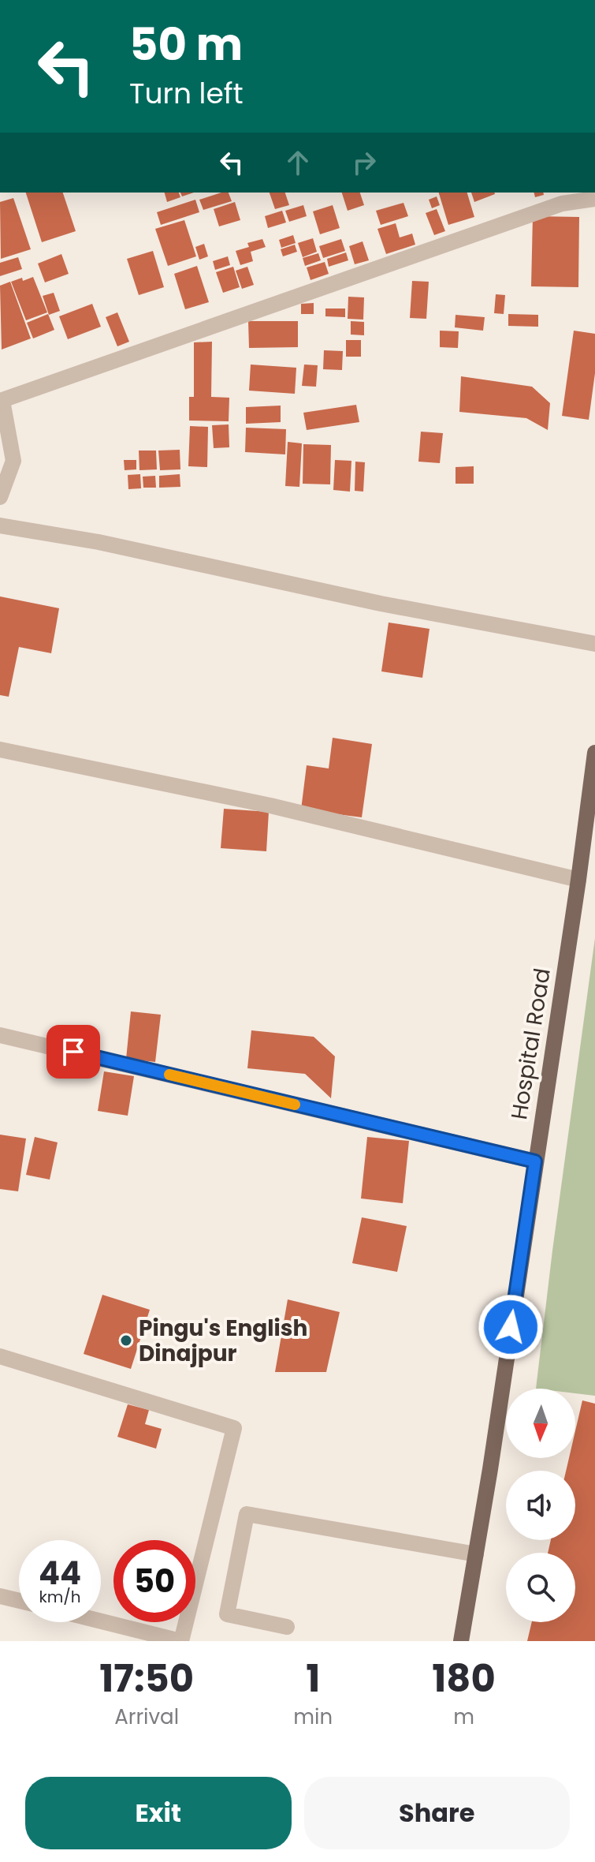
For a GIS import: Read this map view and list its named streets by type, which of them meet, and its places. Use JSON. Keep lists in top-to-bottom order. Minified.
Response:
{"streets":{"main road":["Hospital Road"]},"places":["Pingu's English Dinajpur"],"north":"bottom","page":{"turn":["50 m","Turn left"],"speed":"44 km/h","limit":"50","eta":["17:50","Arrival","1","min","180","m"],"buttons":["Exit","Share"]}}
